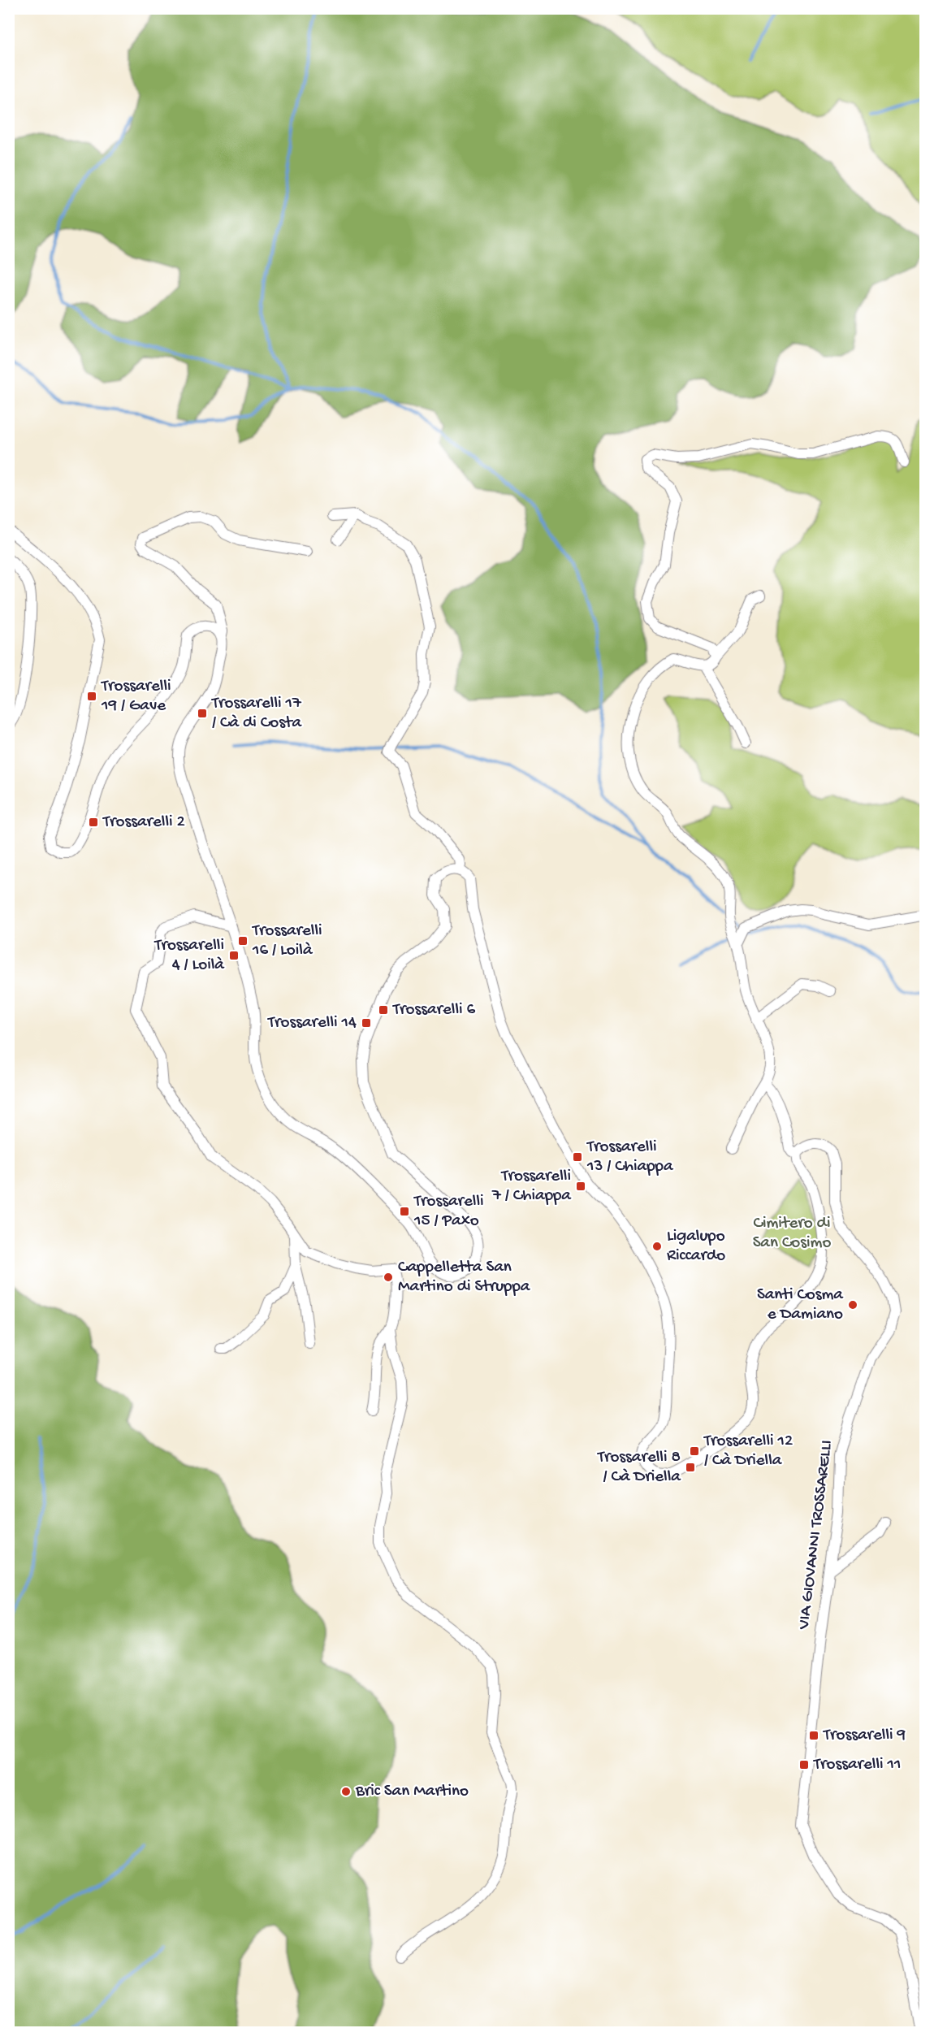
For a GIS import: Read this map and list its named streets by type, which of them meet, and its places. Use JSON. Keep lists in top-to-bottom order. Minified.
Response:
{"streets":{"street":["VIA GIOVANNI TROSSARELLI"]},"parks":["Cimitero di San Cosimo"],"places":{"transit":["Trossarelli 19 / Gave","Trossarelli 17 / Cà di Costa","Trossarelli 2","Trossarelli 16 / Loilà","Trossarelli 4 / Loilà","Trossarelli 6","Trossarelli 14","Trossarelli 13 / Chiappa","Trossarelli 7 / Chiappa","Trossarelli 15 / Paxo","Trossarelli 12 / Cà Driella","Trossarelli 8 / Cà Driella","Trossarelli 9","Trossarelli 11"],"other":["Ligalupo Riccardo","Cappelletta San Martino di Struppa","Santi Cosma e Damiano","Bric San Martino"]}}
